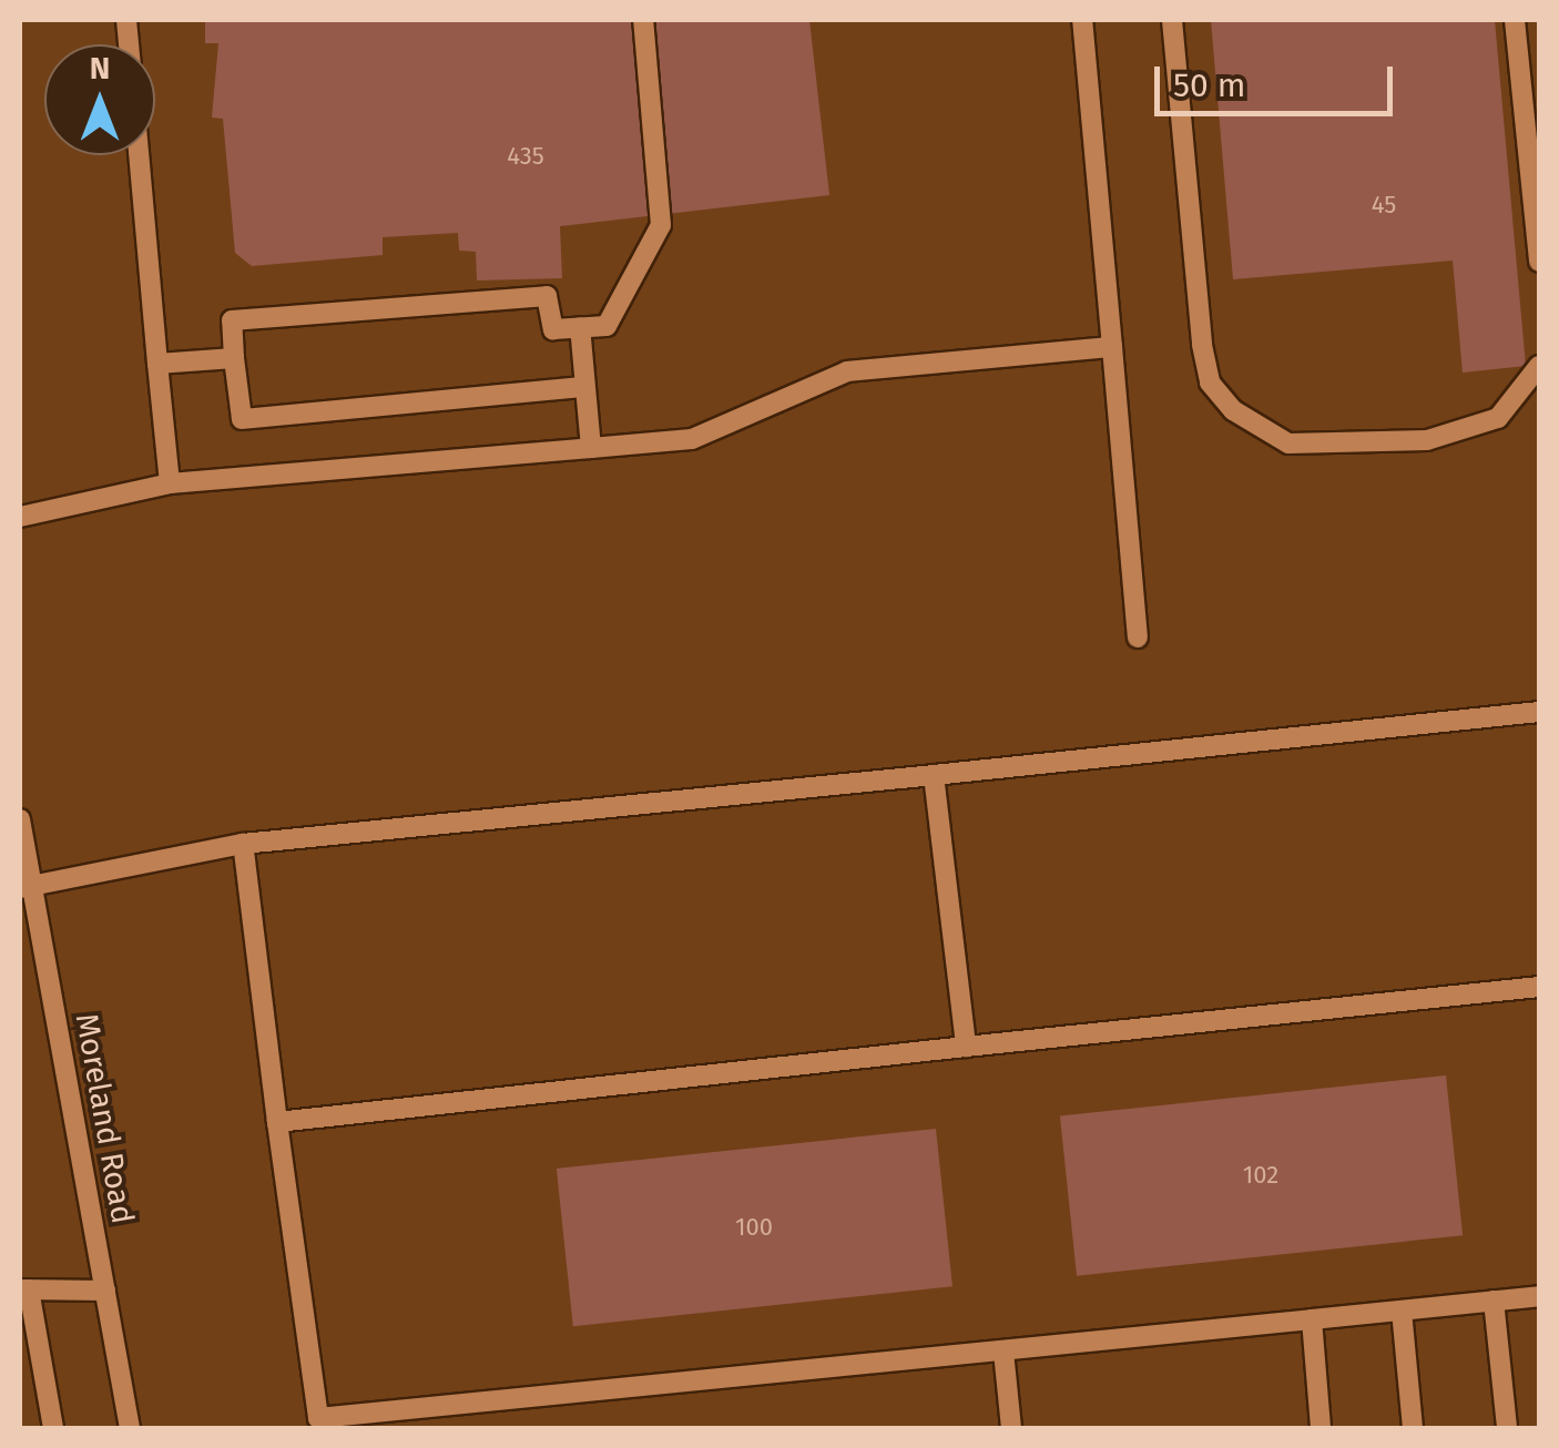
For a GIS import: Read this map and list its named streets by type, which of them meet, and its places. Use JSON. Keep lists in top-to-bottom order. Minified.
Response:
{"streets":{"street":["Moreland Road"]},"house_numbers":["435","45","102","100"],"scale_bar":"50 m","north":"top"}
